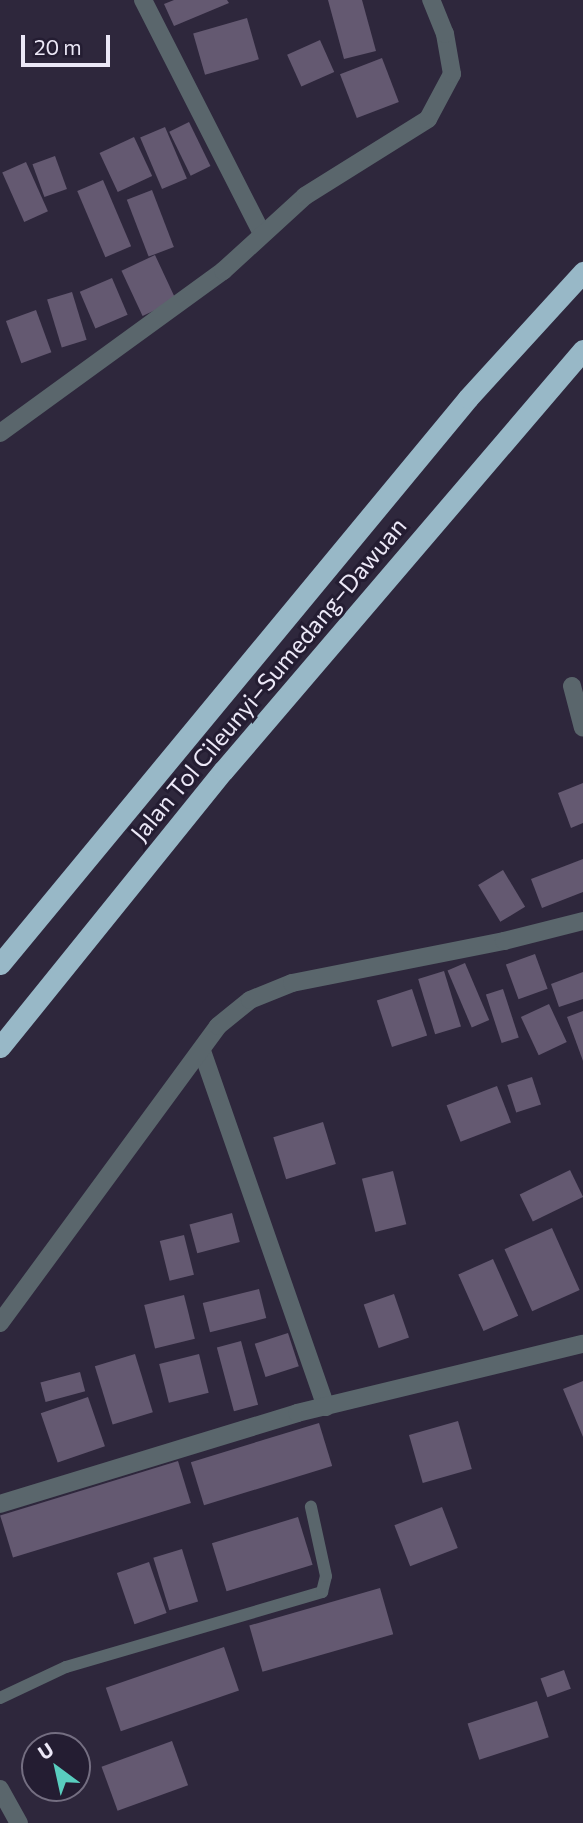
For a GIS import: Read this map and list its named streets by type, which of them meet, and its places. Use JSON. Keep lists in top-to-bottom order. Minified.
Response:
{"streets":{"highway":["Jalan Tol Cileunyi–Sumedang–Dawuan"]},"scale_bar":"20 m","north":"top left"}
